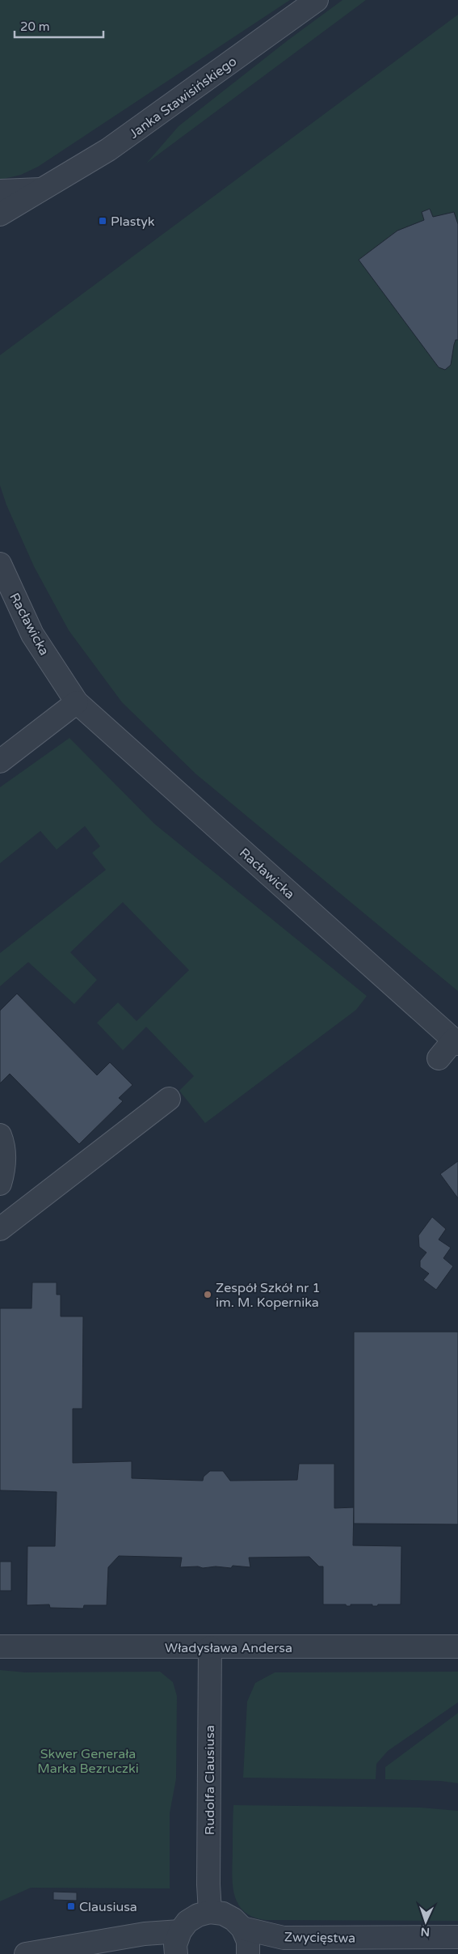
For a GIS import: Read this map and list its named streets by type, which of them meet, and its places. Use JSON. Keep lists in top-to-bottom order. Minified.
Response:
{"streets":{"street":["Janka Stawisińskiego","Racławicka","Władysława Andersa","Rudolfa Clausiusa","Zwycięstwa"]},"crossings":[["Władysława Andersa","Rudolfa Clausiusa"],["Rudolfa Clausiusa","Zwycięstwa"]],"parks":["Skwer Generała Marka Bezruczki"],"places":{"transit":["Plastyk","Clausiusa"],"other":["Zespół Szkół nr 1 im. M. Kopernika"]},"scale_bar":"20 m","north":"bottom"}
